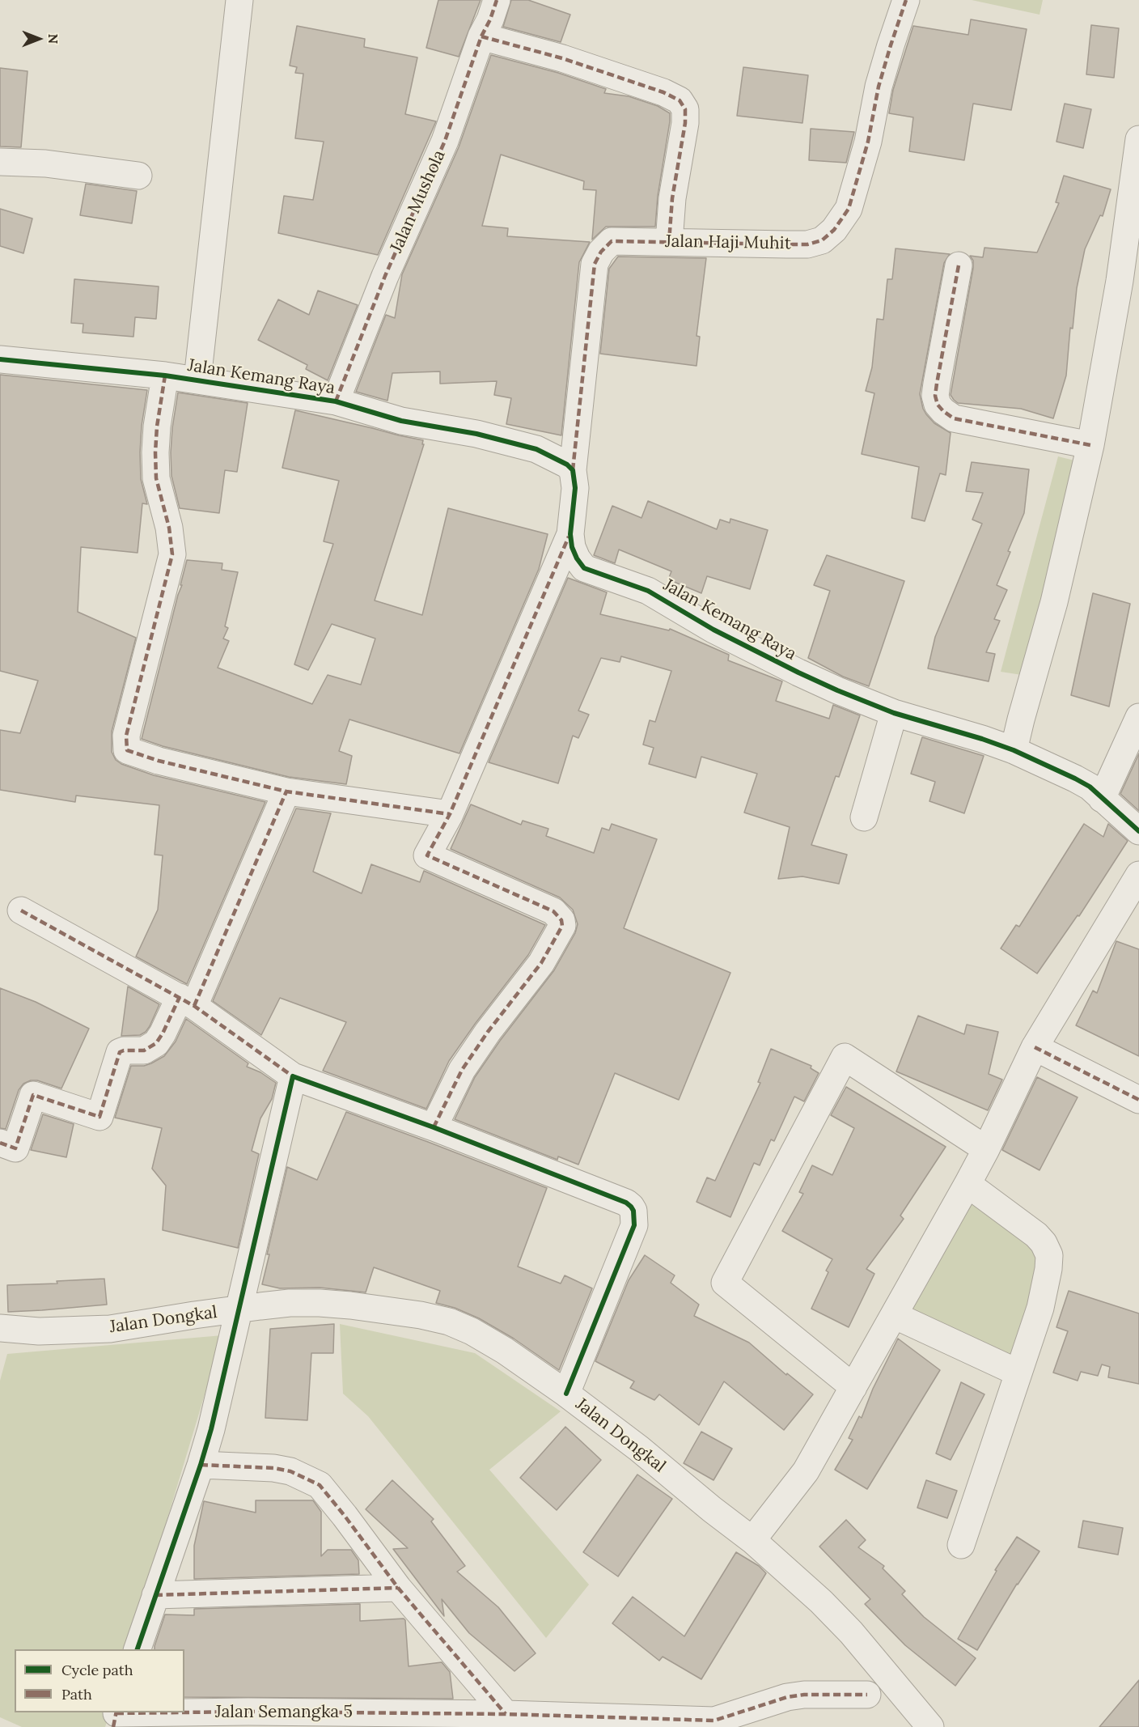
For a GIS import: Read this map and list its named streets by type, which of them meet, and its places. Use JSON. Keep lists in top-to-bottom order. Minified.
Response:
{"streets":{"street":["Jalan Mushola","Jalan Haji Muhit","Jalan Kemang Raya","Jalan Dongkal","Jalan Semangka 5"]},"crossings":[["Jalan Mushola","Jalan Kemang Raya"],["Jalan Haji Muhit","Jalan Kemang Raya"]],"legend":["Cycle path","Path"],"north":"right"}
